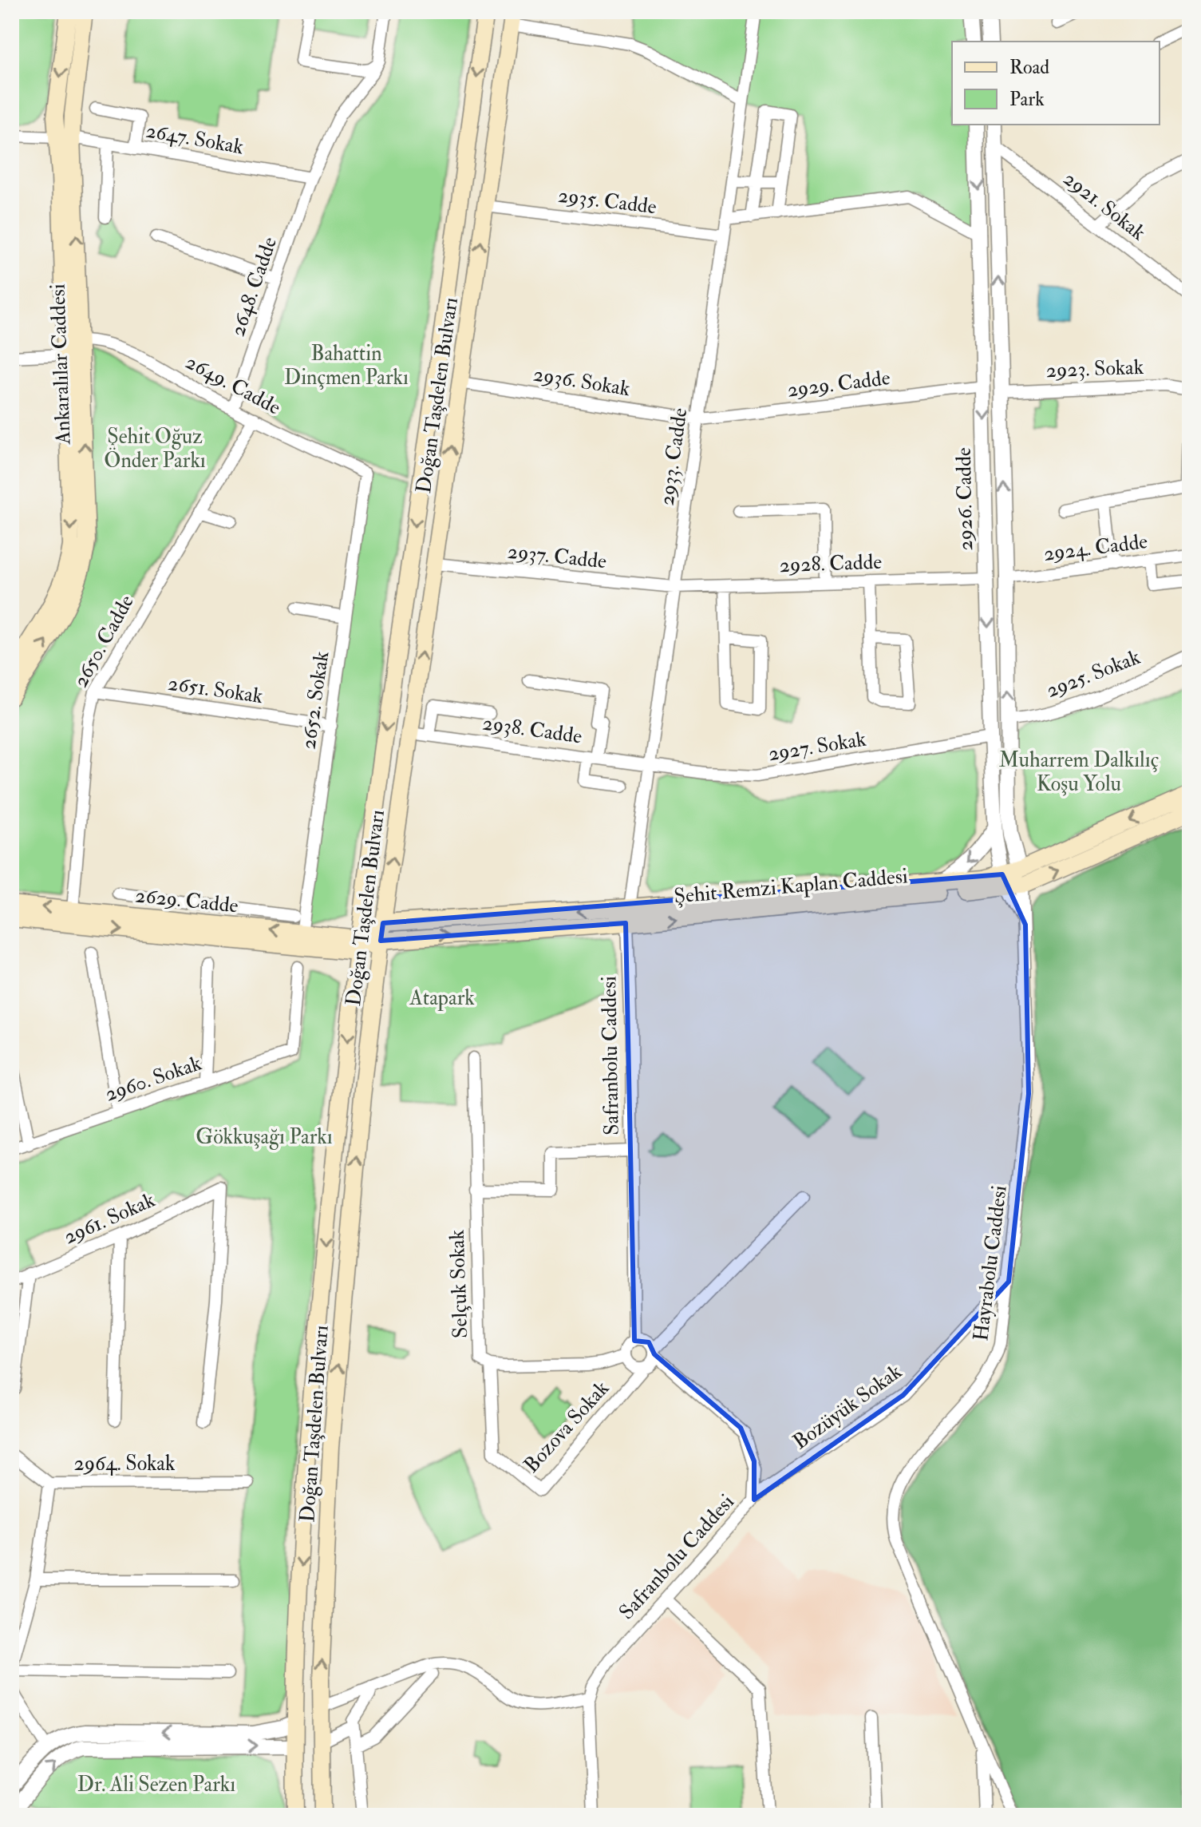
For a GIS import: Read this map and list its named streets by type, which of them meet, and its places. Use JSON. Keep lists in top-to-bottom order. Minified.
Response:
{"streets":{"main road":["Ankaralılar Caddesi","Doğan Taşdelen Bulvarı","Şehit Remzi Kaplan Caddesi","2629. Cadde"],"street":["2647. Sokak","2935. Cadde","2921. Sokak","2648. Cadde","2923. Sokak","2936. Sokak","2929. Cadde","2649. Cadde","2933. Cadde","2926. Cadde","2924. Cadde","2937. Cadde","2928. Cadde","2650. Cadde","2925. Sokak","2651. Sokak","2652. Sokak","2938. Cadde","2927. Sokak","Safranbolu Caddesi","2960. Sokak","2961. Sokak","Hayrabolu Caddesi","Selçuk Sokak","Bozüyük Sokak","Bozova Sokak","2964. Sokak"]},"crossings":[["2647. Sokak","2648. Cadde"],["2647. Sokak","Ankaralılar Caddesi"],["2935. Cadde","Doğan Taşdelen Bulvarı"],["2935. Cadde","2933. Cadde"],["2921. Sokak","2926. Cadde"],["2648. Cadde","2649. Cadde"],["Ankaralılar Caddesi","2649. Cadde"],["2923. Sokak","2926. Cadde"],["2936. Sokak","2929. Cadde"],["2936. Sokak","Doğan Taşdelen Bulvarı"],["2936. Sokak","2933. Cadde"],["2929. Cadde","2933. Cadde"],["2929. Cadde","2926. Cadde"],["2649. Cadde","2650. Cadde"],["2649. Cadde","2652. Sokak"],["Doğan Taşdelen Bulvarı","2937. Cadde"],["Doğan Taşdelen Bulvarı","2938. Cadde"],["Doğan Taşdelen Bulvarı","Şehit Remzi Kaplan Caddesi"],["Doğan Taşdelen Bulvarı","2629. Cadde"],["2933. Cadde","2937. Cadde"],["2933. Cadde","2928. Cadde"],["2933. Cadde","2938. Cadde"],["2933. Cadde","2927. Sokak"],["2933. Cadde","Şehit Remzi Kaplan Caddesi"],["2933. Cadde","Safranbolu Caddesi"],["2926. Cadde","2924. Cadde"],["2926. Cadde","2928. Cadde"],["2926. Cadde","2925. Sokak"],["2926. Cadde","2927. Sokak"],["2926. Cadde","Şehit Remzi Kaplan Caddesi"],["2926. Cadde","Hayrabolu Caddesi"],["2937. Cadde","2928. Cadde"],["2650. Cadde","2651. Sokak"],["2650. Cadde","2629. Cadde"],["2651. Sokak","2652. Sokak"],["2652. Sokak","2629. Cadde"],["2938. Cadde","2927. Sokak"],["Şehit Remzi Kaplan Caddesi","Safranbolu Caddesi"],["Şehit Remzi Kaplan Caddesi","Hayrabolu Caddesi"],["Safranbolu Caddesi","Bozüyük Sokak"],["Safranbolu Caddesi","Bozova Sokak"],["Hayrabolu Caddesi","Bozüyük Sokak"],["Selçuk Sokak","Bozova Sokak"]],"parks":["Bahattin Dinçmen Parkı","Şehit Oğuz Önder Parkı","Muharrem Dalkılıç Koşu Yolu","Atapark","Gökkuşağı Parkı","Dr. Ali Sezen Parkı"],"legend":["Road","Park"]}
